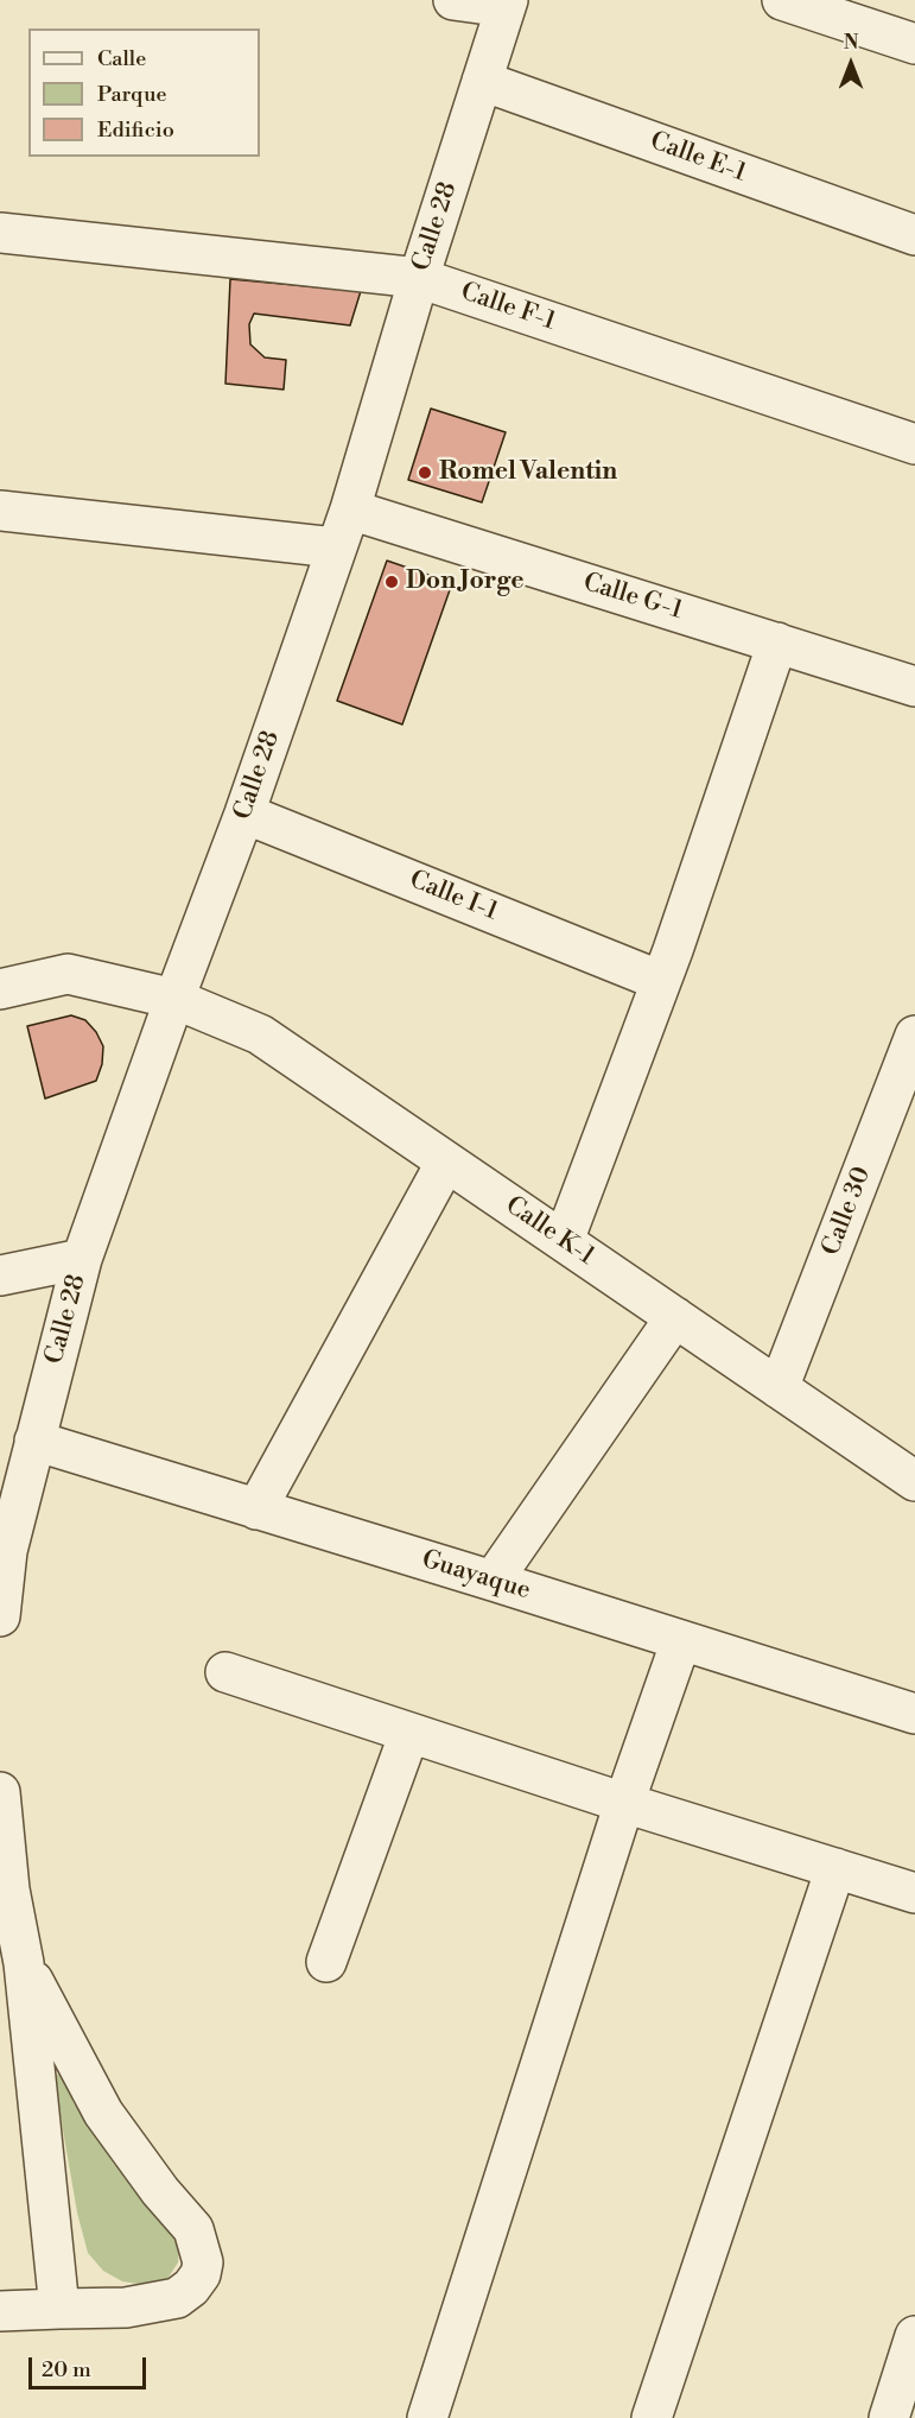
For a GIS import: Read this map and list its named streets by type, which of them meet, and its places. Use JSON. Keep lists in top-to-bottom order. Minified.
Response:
{"streets":{"street":["Calle E-1","Calle 28","Calle F-1","Calle G-1","Calle I-1","Calle 30","Calle K-1","Guayaque"]},"crossings":[["Calle E-1","Calle 28"],["Calle 28","Calle F-1"],["Calle 28","Calle G-1"],["Calle 28","Calle I-1"],["Calle 28","Calle K-1"],["Calle 28","Guayaque"],["Calle 30","Calle K-1"]],"places":["Romel Valentin","Don Jorge"],"legend":["Calle","Parque","Edificio"],"scale_bar":"20 m","north":"top"}
